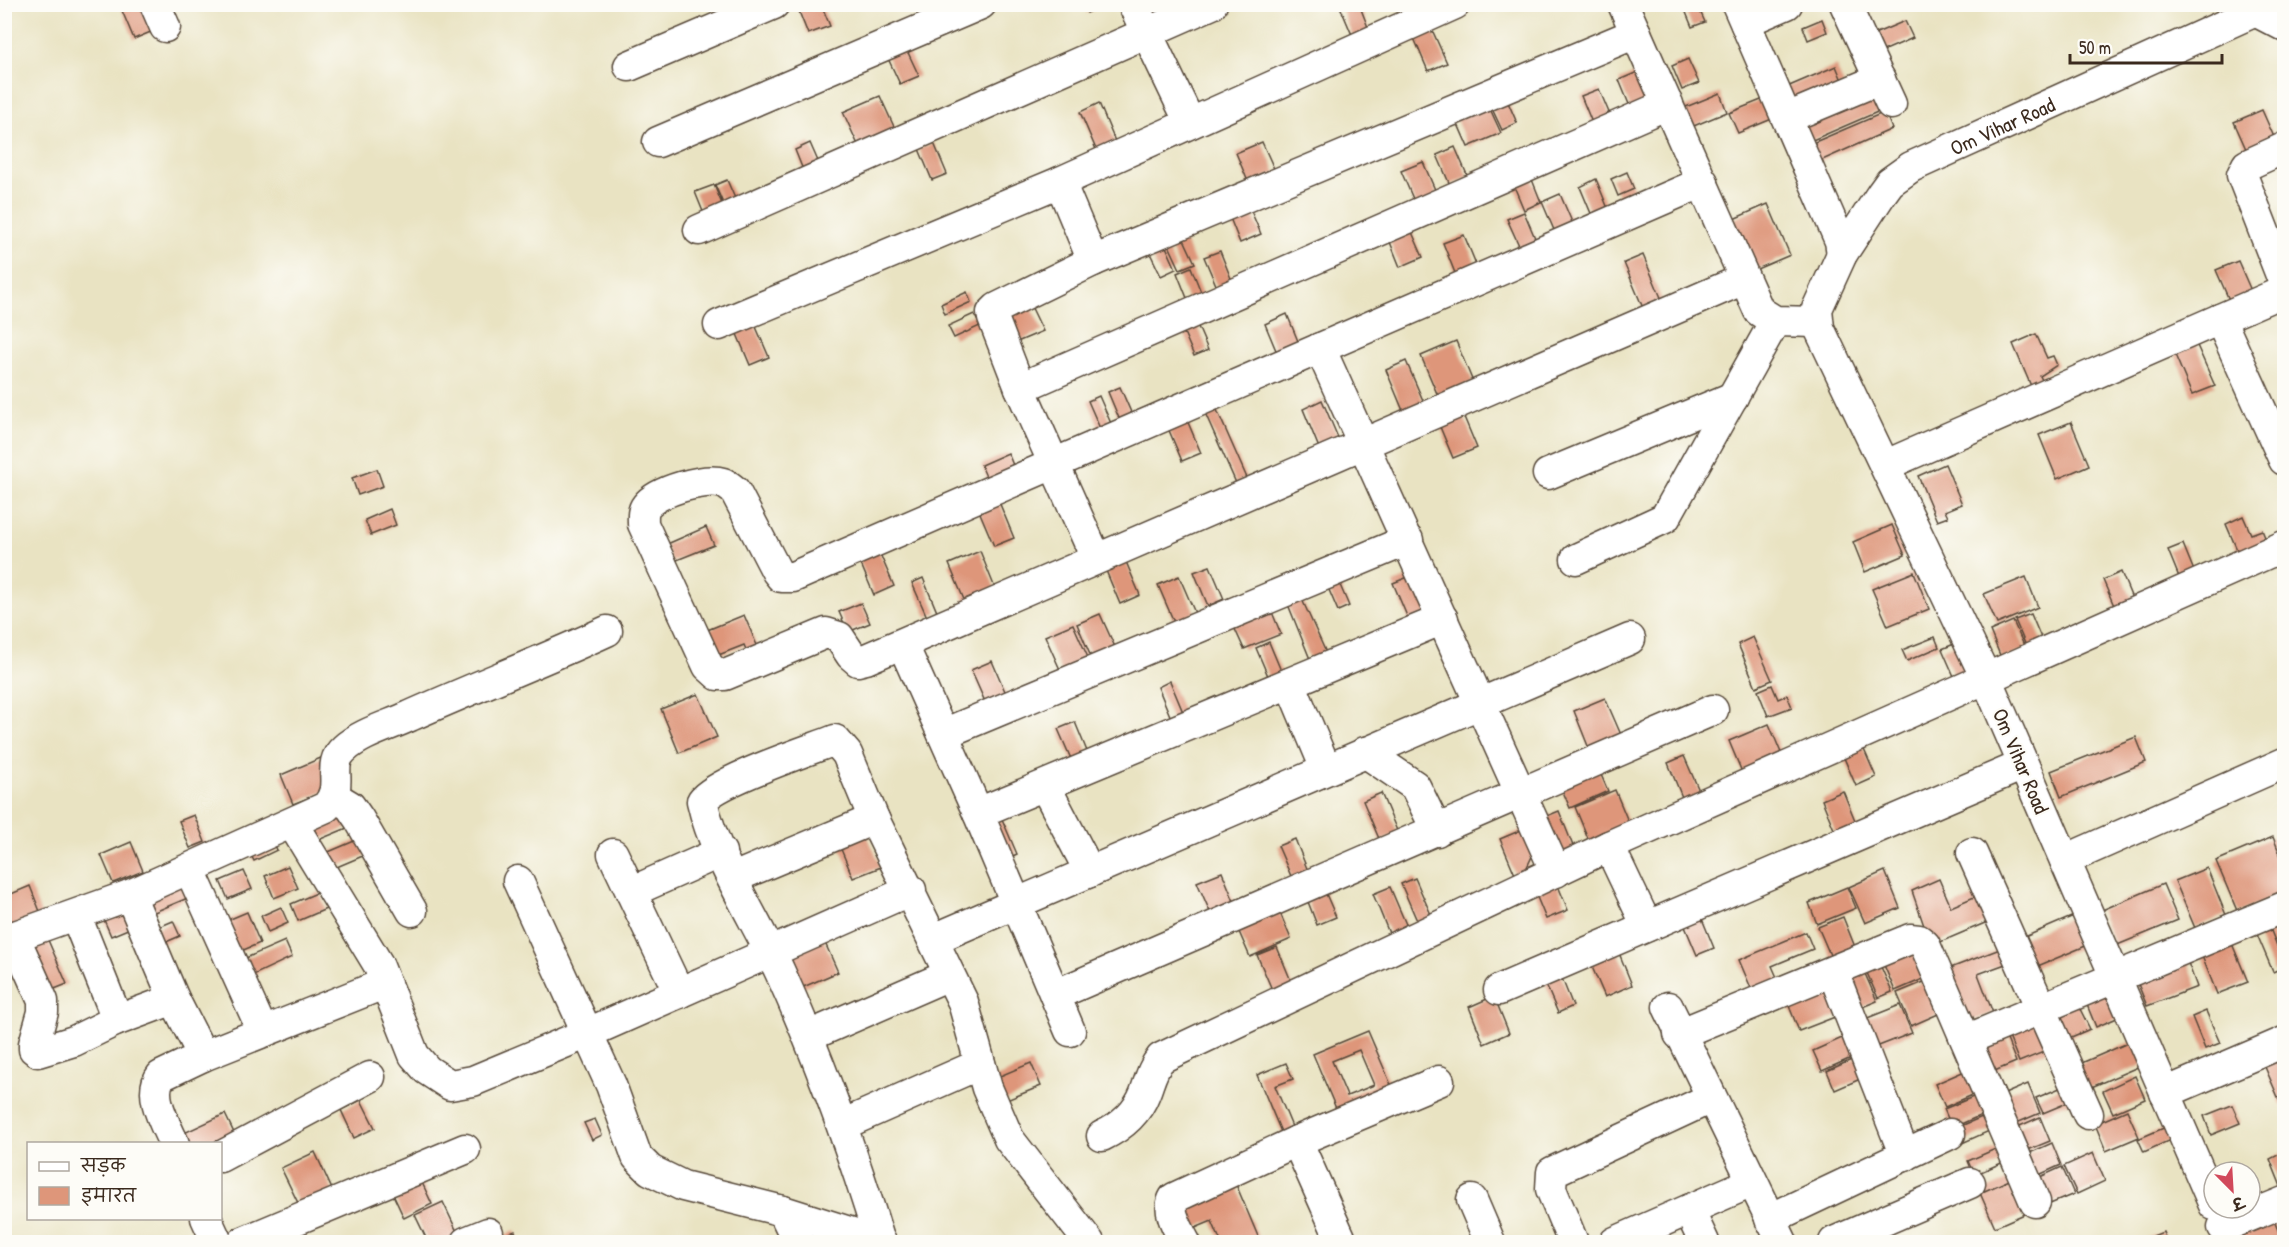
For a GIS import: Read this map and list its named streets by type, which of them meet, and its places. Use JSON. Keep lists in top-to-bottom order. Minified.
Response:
{"streets":{"street":["Om Vihar Road"]},"legend":["सड़क","इमारत"],"scale_bar":"50 m","north":"bottom right"}
